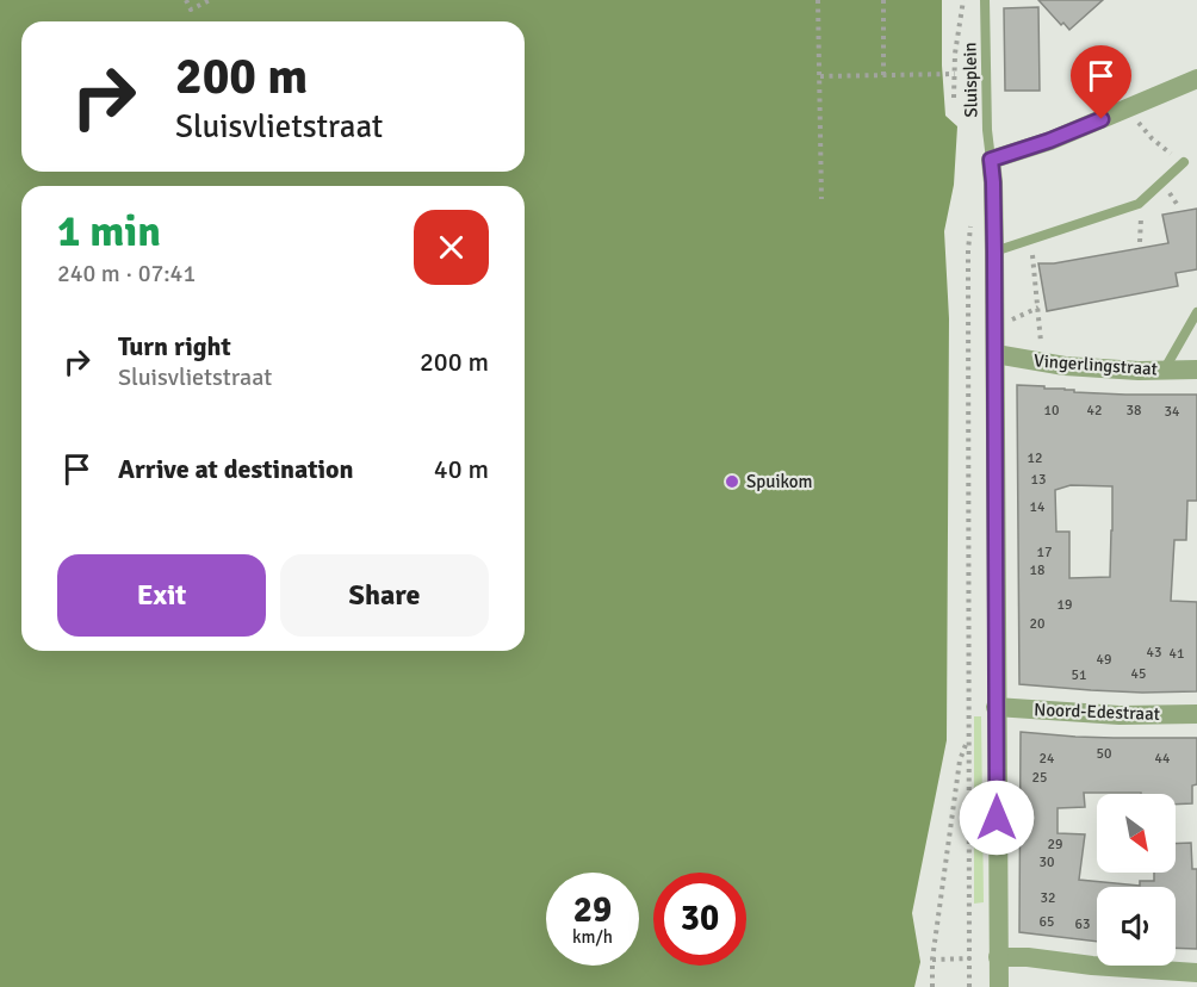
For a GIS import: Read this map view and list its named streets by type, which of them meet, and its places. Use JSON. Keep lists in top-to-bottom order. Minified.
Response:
{"streets":{"street":["Vingerlingstraat","Noord-Edestraat"],"lane":["Sluisplein"]},"places":["Spuikom"],"house_numbers":["10","42","38","34","12","13","14","17","18","19","20","43","41","49","45","51","50","24","44","25","29","30","32","65","63"],"north":"bottom right","page":{"turn":["200 m","Sluisvlietstraat"],"heading":["1 min","240 m · 07:41"],"list":[{"name":"Turn right","note":"Sluisvlietstraat","value":"200 m"},{"name":"Arrive at destination","value":"40 m"}],"buttons":["Exit","Share"],"speed":"29 km/h","limit":"30"}}
